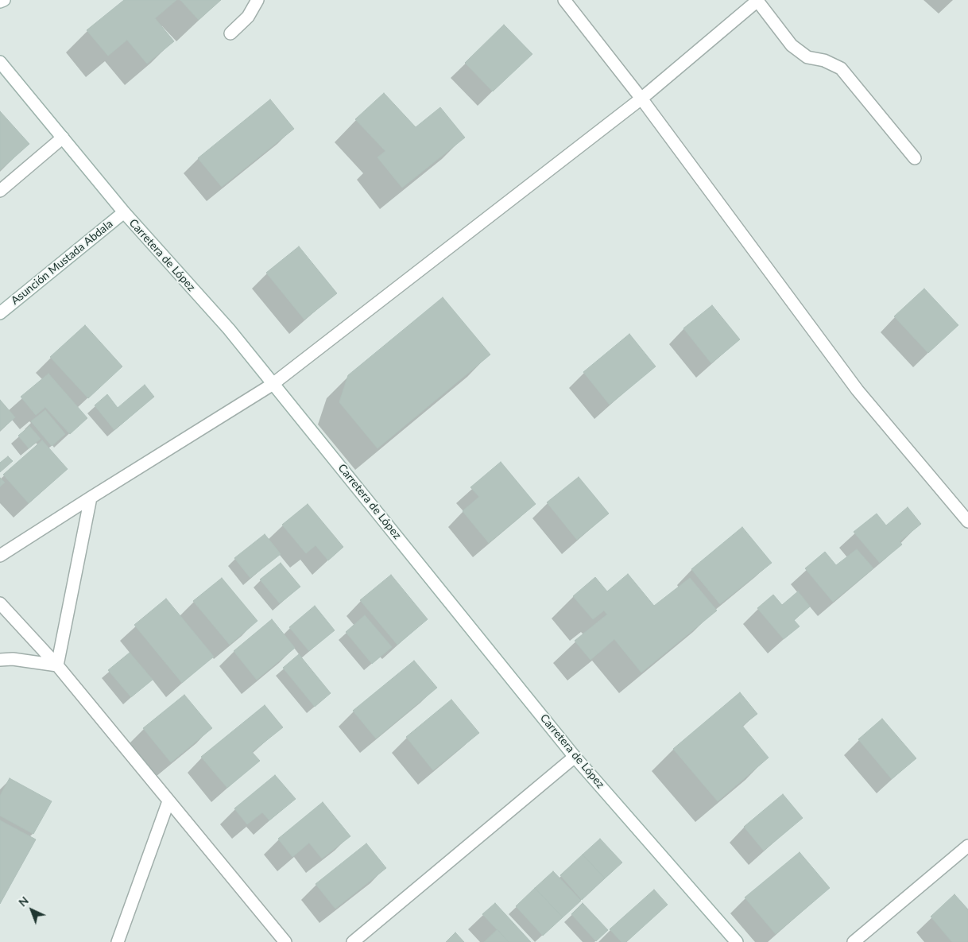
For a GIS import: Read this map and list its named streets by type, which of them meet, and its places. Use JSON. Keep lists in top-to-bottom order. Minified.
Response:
{"streets":{"street":["Carretera de López","Asunción Mustada Abdala"]},"crossings":[["Carretera de López","Asunción Mustada Abdala"]],"north":"top left"}
